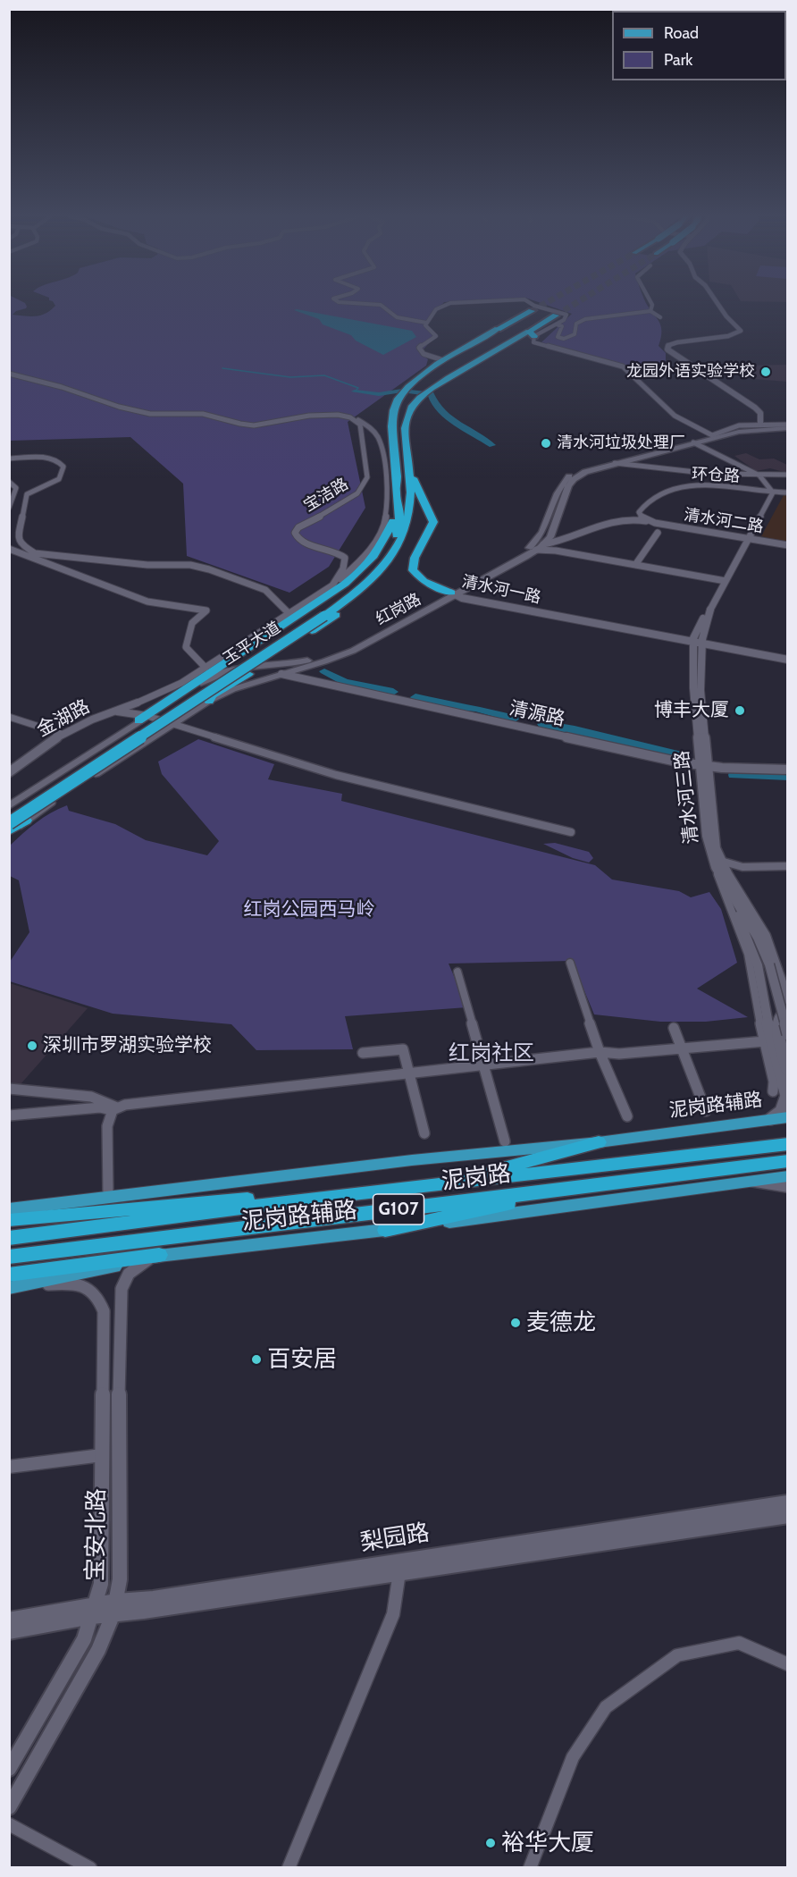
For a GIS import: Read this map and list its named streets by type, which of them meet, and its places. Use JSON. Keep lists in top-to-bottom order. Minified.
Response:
{"streets":{"highway":["玉平大道","泥岗路","G107"],"main road":["红岗路","泥岗路辅路"],"street":["环仓路","宝洁路","清水河二路","清水河一路","清源路","金湖路","清水河三路","宝安北路","梨园路"]},"crossings":[["环仓路","清水河二路"],["环仓路","清水河三路"],["宝洁路","金湖路"],["清水河二路","清水河三路"],["清水河一路","红岗路"],["清水河一路","清水河三路"],["红岗路","清源路"],["清源路","清水河三路"],["泥岗路辅路","泥岗路"],["泥岗路辅路","宝安北路"],["泥岗路","宝安北路"],["宝安北路","梨园路"]],"districts":["红岗社区"],"parks":["红岗公园西马岭"],"places":["龙园外语实验学校","清水河垃圾处理厂","博丰大厦","深圳市罗湖实验学校","麦德龙","百安居","裕华大厦"],"legend":["Road","Park"]}
